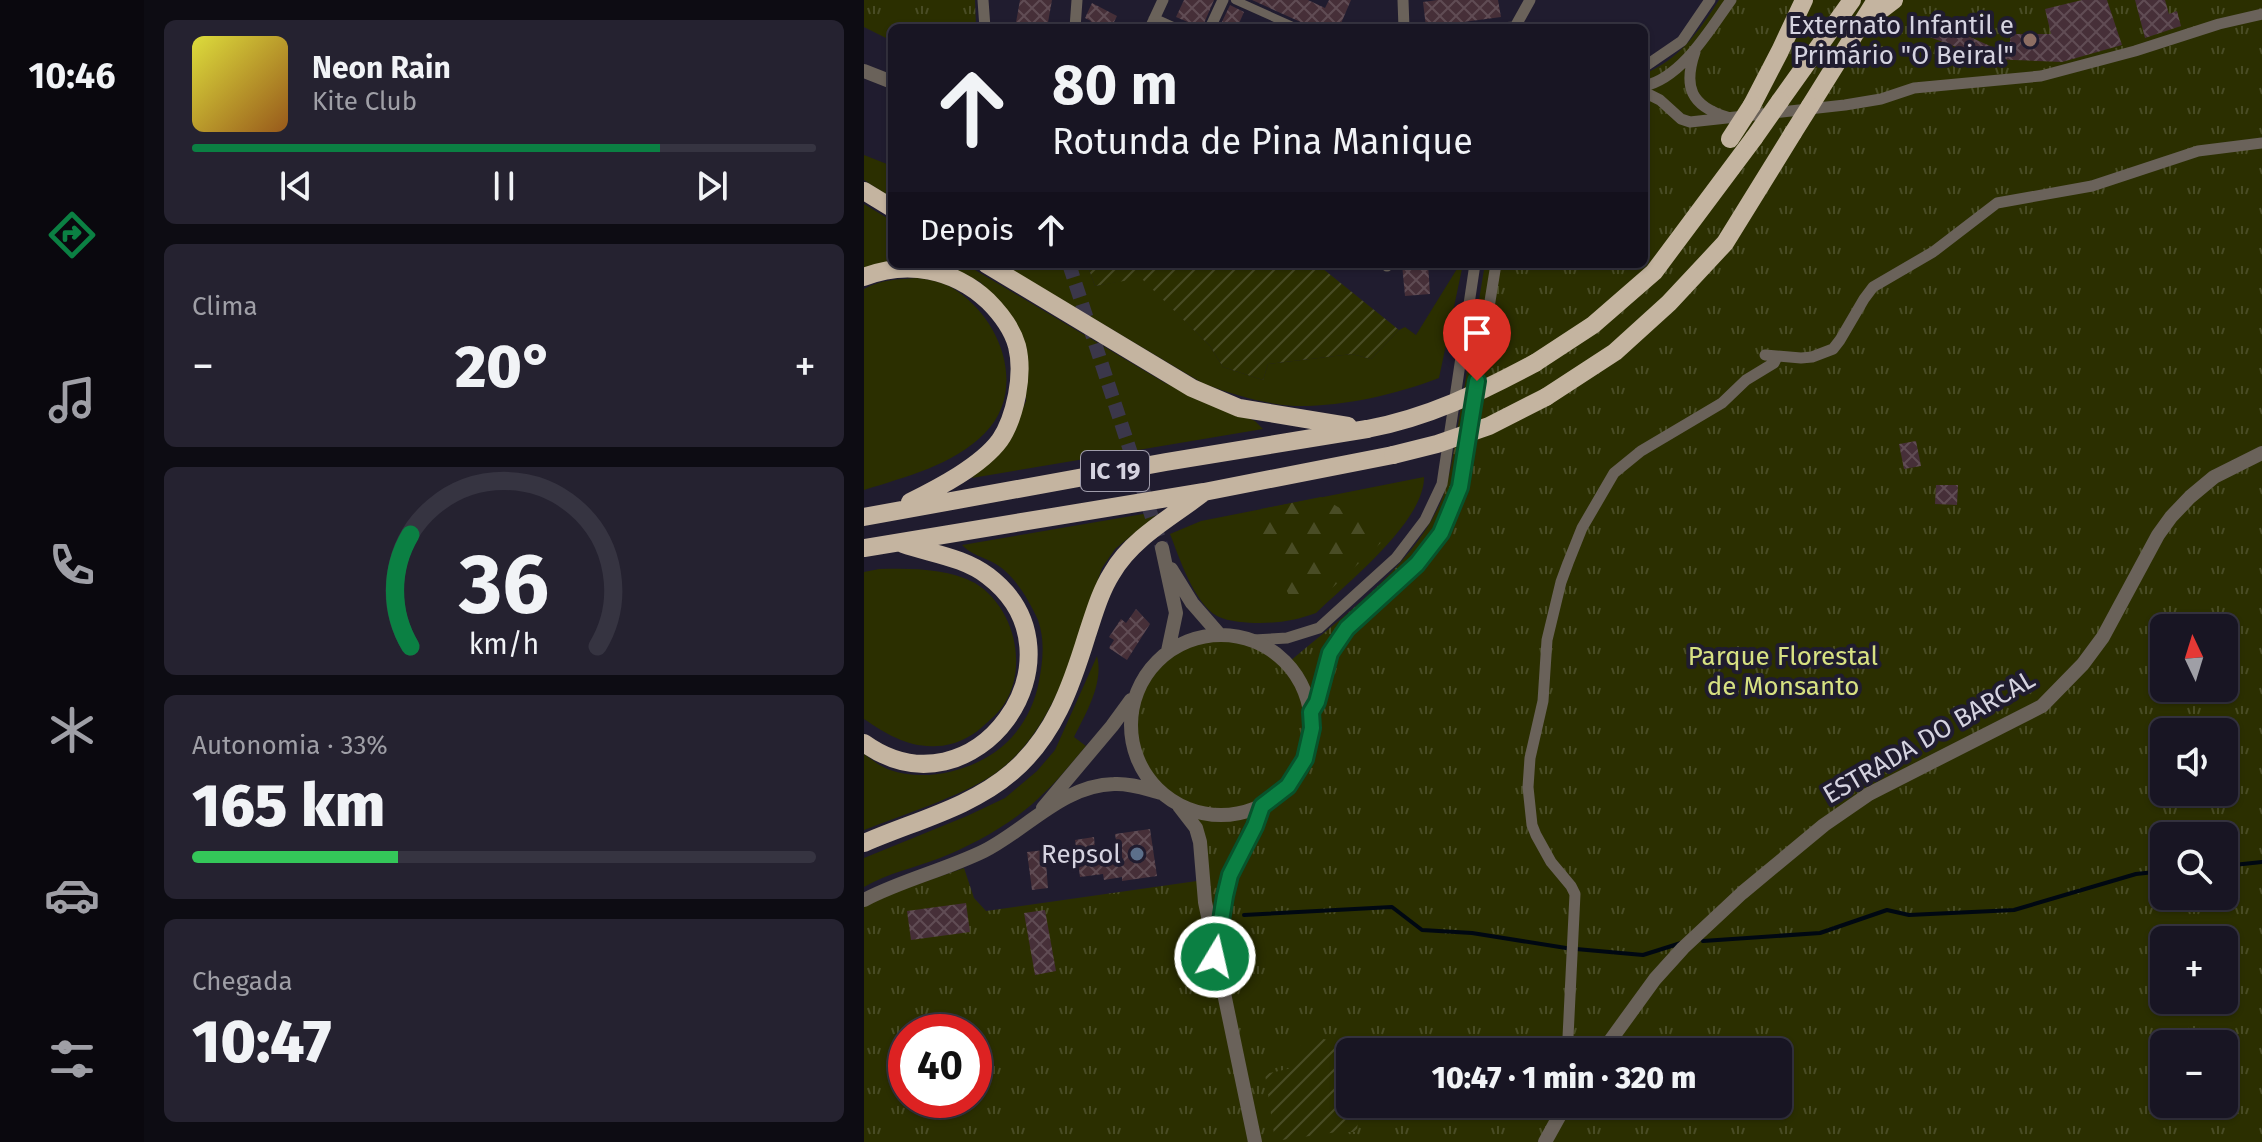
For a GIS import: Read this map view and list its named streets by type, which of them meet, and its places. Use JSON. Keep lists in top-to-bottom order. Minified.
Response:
{"streets":{"highway":["IC 19"],"street":["ESTRADA DO BARCAL"]},"parks":["Parque Florestal de Monsanto"],"places":["Externato Infantil e Primário \"O Beiral\"","Repsol"],"north":"top","page":{"tabs":"10:46","turn":["80 m","Rotunda de Pina Manique"],"song":["Neon Rain","Kite Club"],"then":"Depois","tile":["Clima",["Autonomia · 33%","165 km"],["Chegada","10:47"]],"heat":["−","20°","+"],"map_buttons":["+","−"],"limit":"40","trip":"10:47 · 1 min · 320 m","gauge":["36","km/h"]}}
